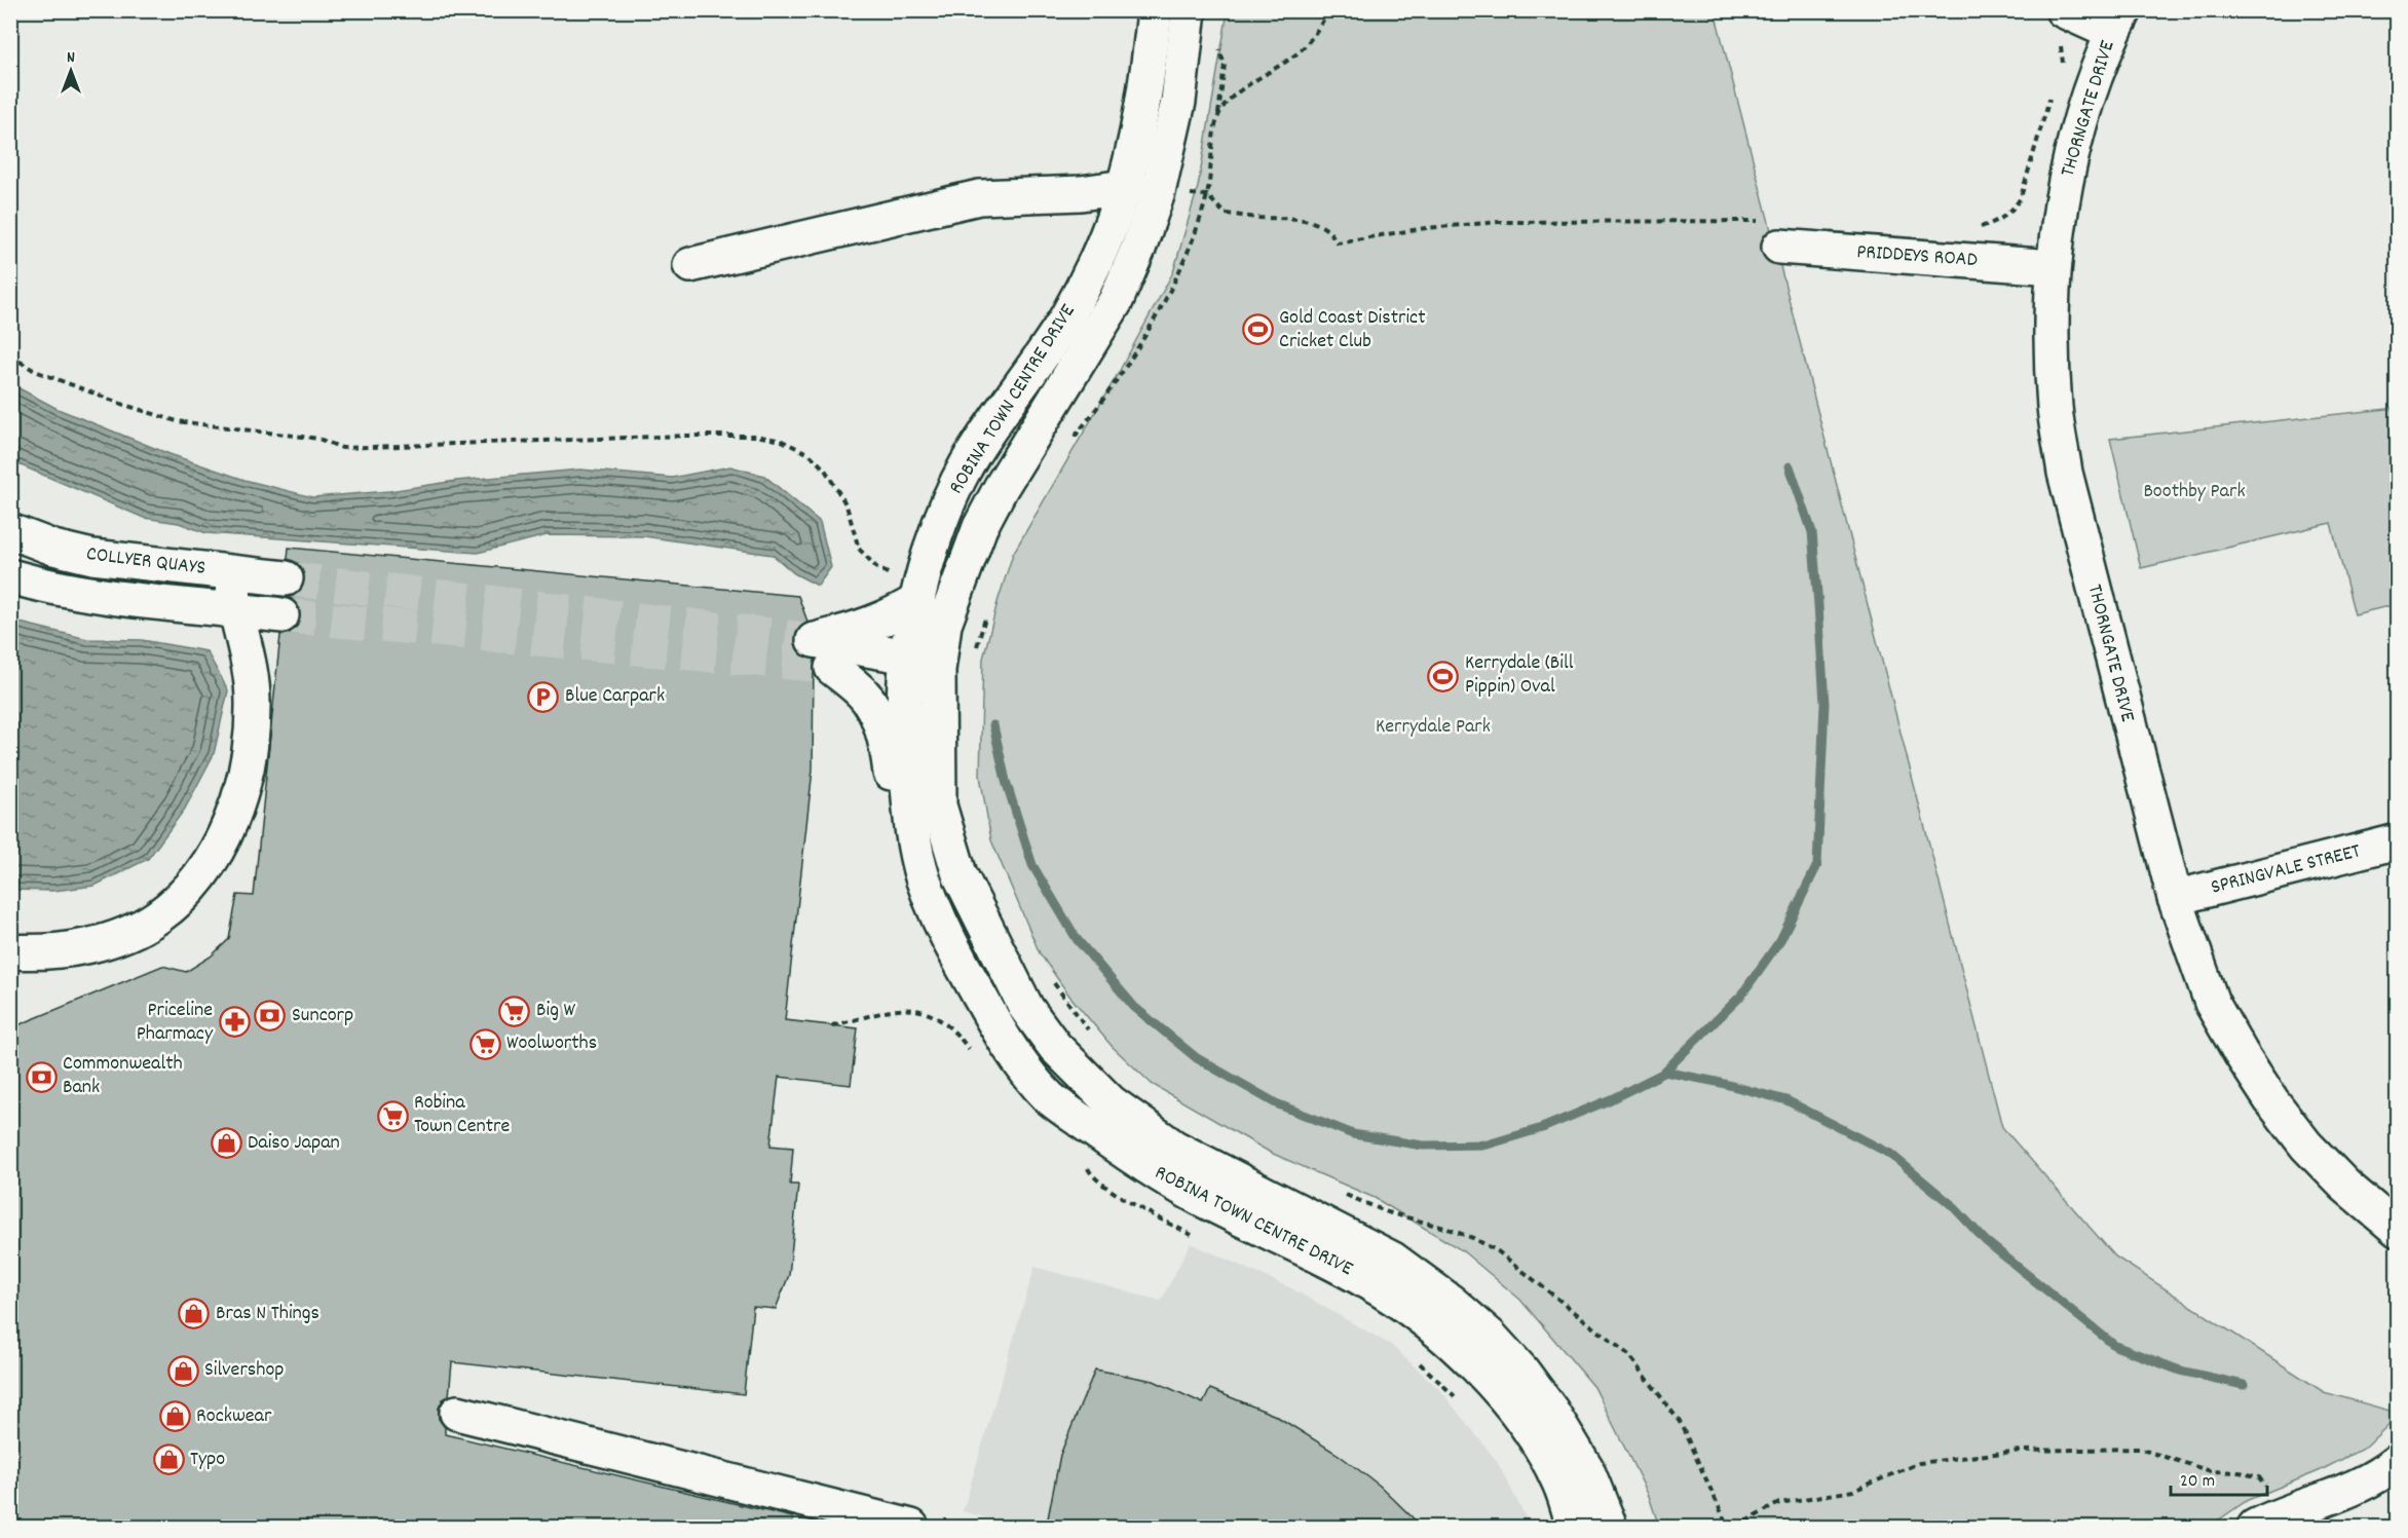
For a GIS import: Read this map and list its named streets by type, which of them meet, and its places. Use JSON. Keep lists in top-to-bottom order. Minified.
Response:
{"streets":{"street":["THORNGATE DRIVE","PRIDDEYS ROAD","ROBINA TOWN CENTRE DRIVE","COLLYER QUAYS","SPRINGVALE STREET"]},"crossings":[["THORNGATE DRIVE","PRIDDEYS ROAD"],["THORNGATE DRIVE","SPRINGVALE STREET"]],"parks":["Boothby Park","Kerrydale Park"],"places":{"sports":["Gold Coast District Cricket Club","Kerrydale (Bill Pippin) Oval"],"parking":["Blue Carpark"],"supermarket":["Big W","Woolworths","Robina Town Centre"],"bank":["Suncorp","Commonwealth Bank"],"pharmacy":["Priceline Pharmacy"],"shop":["Daiso Japan","Bras N Things","Silvershop","Rockwear","Typo"]},"scale_bar":"20 m","north":"top"}
